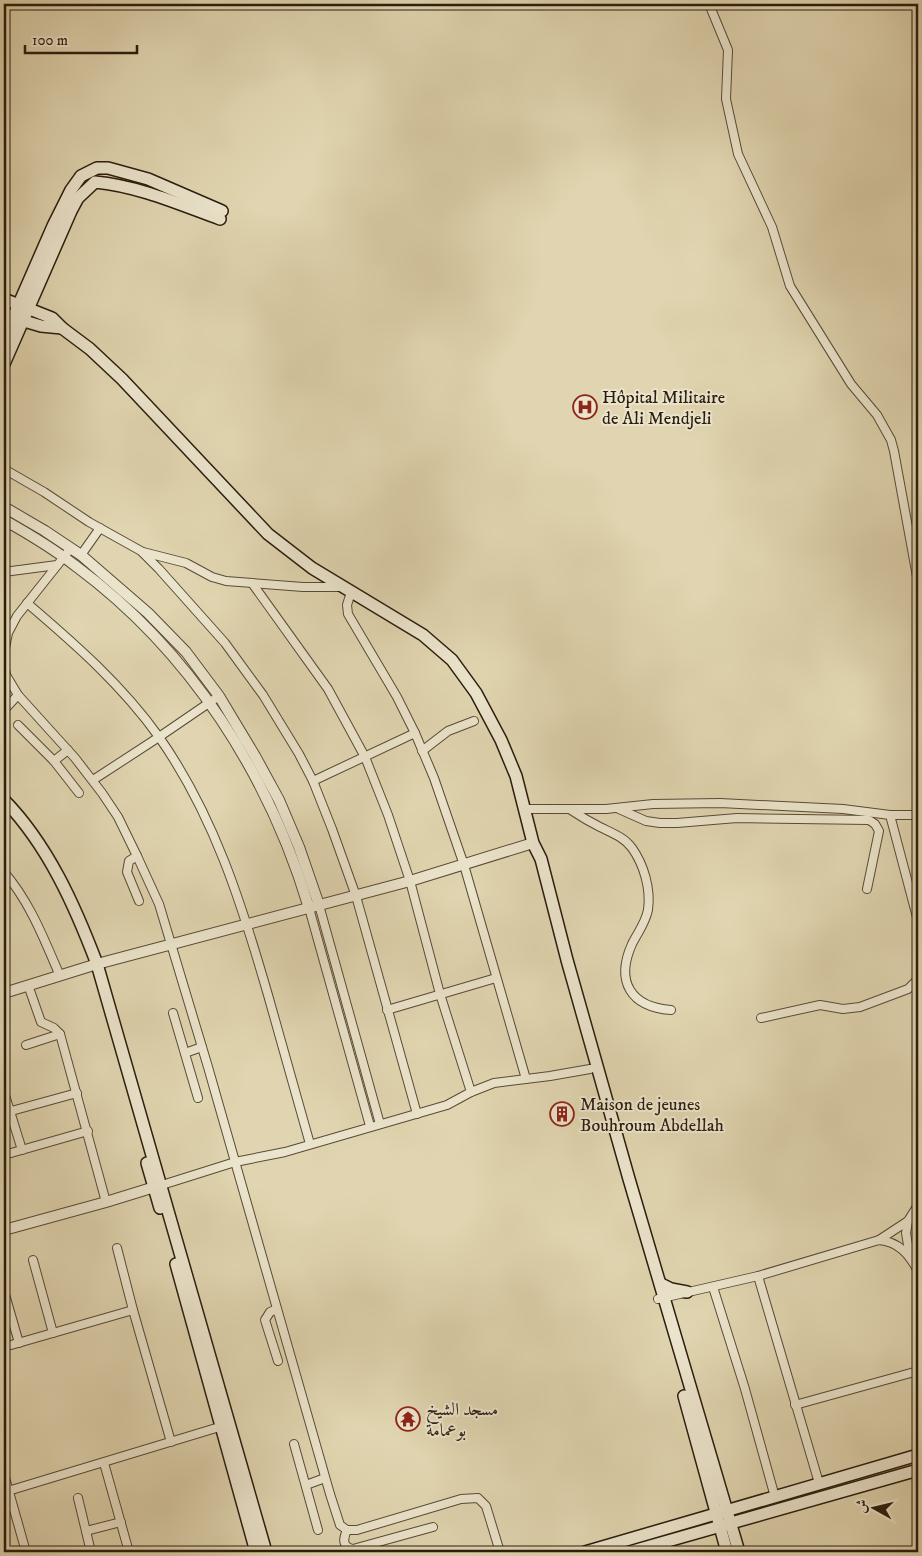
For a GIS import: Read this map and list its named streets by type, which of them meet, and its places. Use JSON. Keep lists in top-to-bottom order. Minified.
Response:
{"places":{"hospital":["Hôpital Militaire de Ali Mendjeli"],"building":["Maison de jeunes Bouhroum Abdellah"],"temple":["مسجد الشيخ بوعمامة"]},"scale_bar":"100 m","north":"left"}
